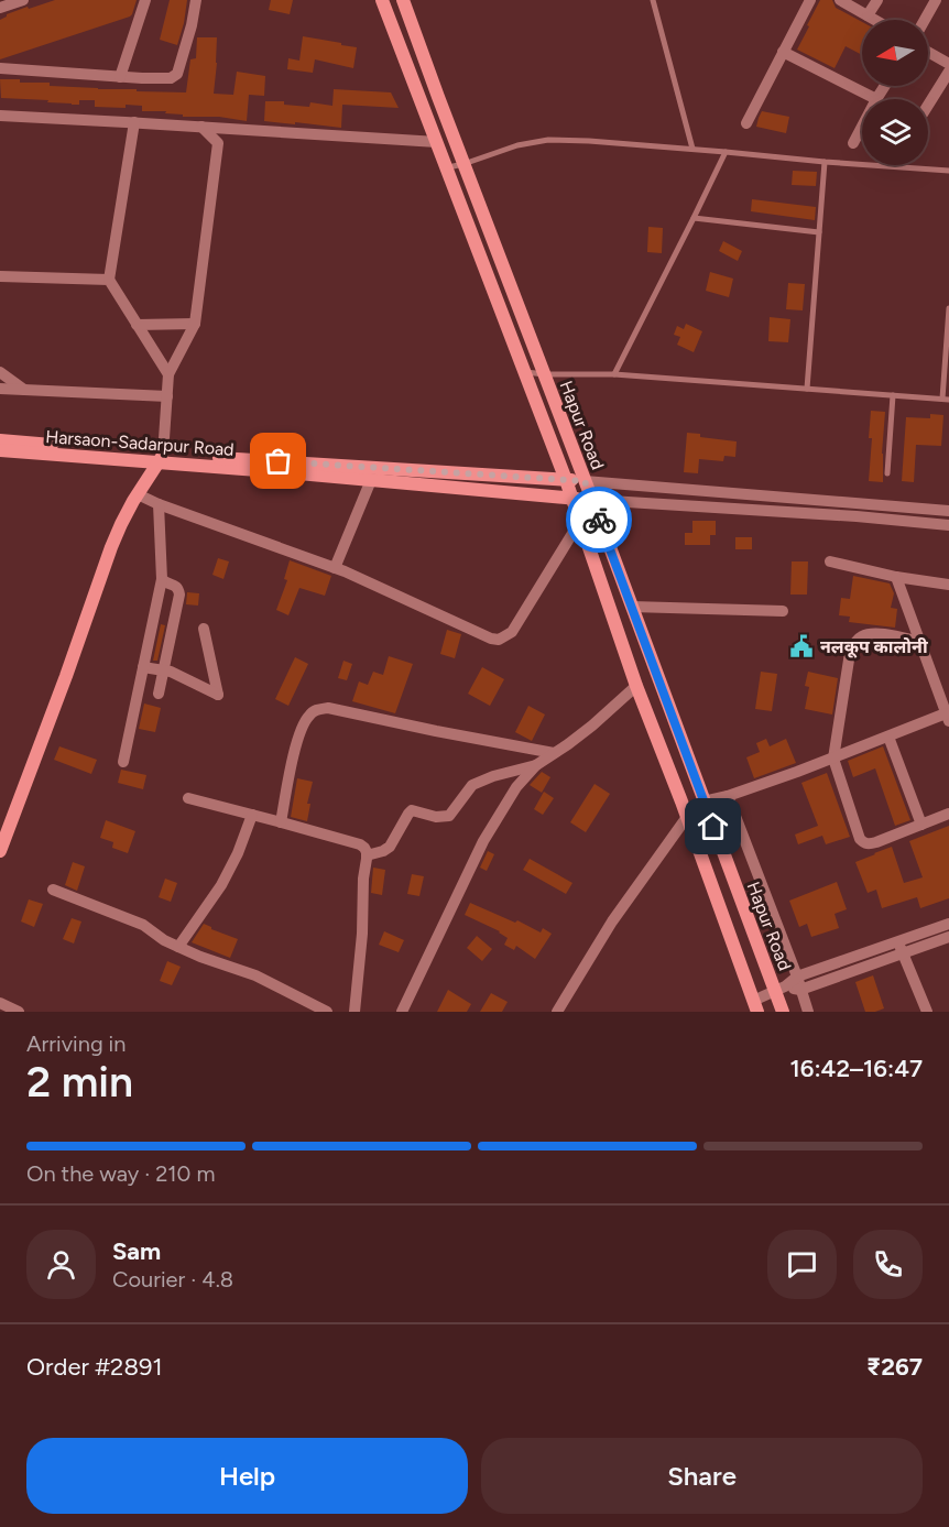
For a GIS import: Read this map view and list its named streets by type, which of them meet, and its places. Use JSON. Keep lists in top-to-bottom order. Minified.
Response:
{"streets":{"main road":["Hapur Road","Harsaon-Sadarpur Road"]},"crossings":[["Hapur Road","Harsaon-Sadarpur Road"]],"places":{"public building":["नलकूप कालोनी"]},"north":"left","page":{"heading":["2 min","Arriving in","16:42–16:47"],"panel":["Sam","Courier · 4.8","Order #2891","₹267"],"bar":"On the way · 210 m","buttons":["Help","Share"]}}
